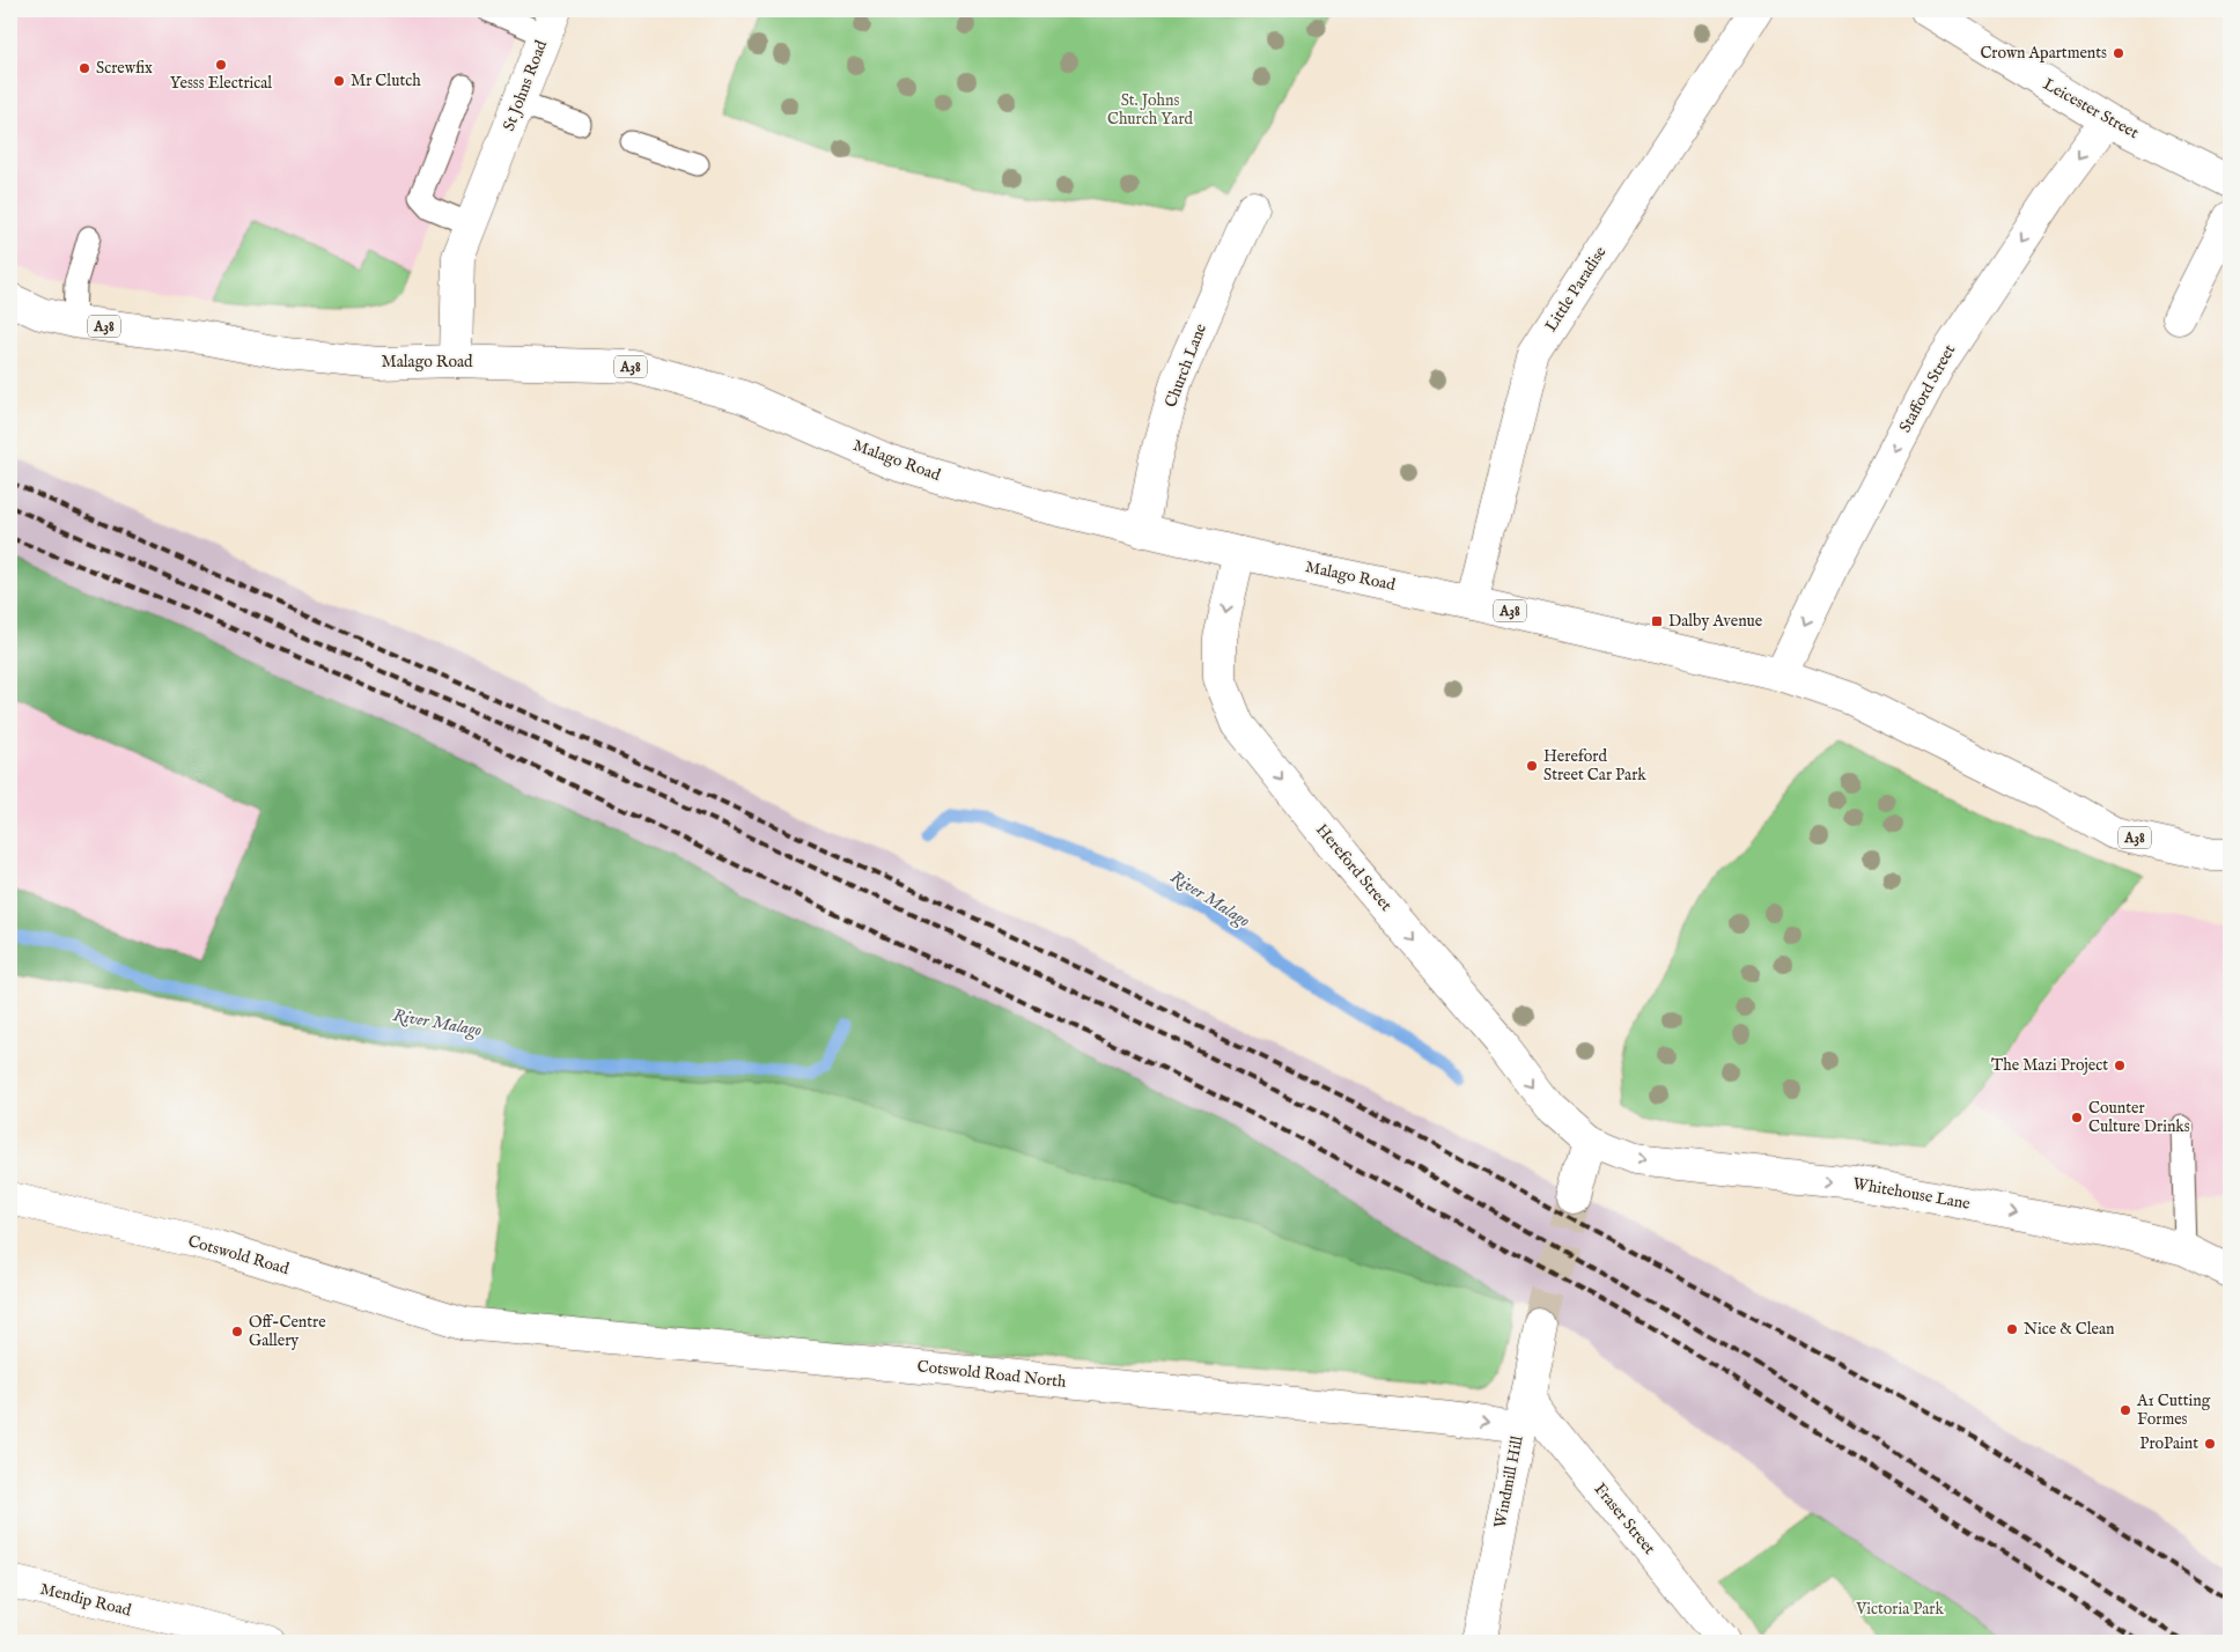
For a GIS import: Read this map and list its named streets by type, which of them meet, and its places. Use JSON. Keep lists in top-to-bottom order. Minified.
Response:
{"streets":{"main road":["St Johns Road","Leicester Street","Little Paradise","A38","Malago Road","Church Lane","Stafford Street","Hereford Street","Whitehouse Lane","Cotswold Road","Cotswold Road North","Windmill Hill","Fraser Street","Mendip Road"]},"crossings":[["St Johns Road","Malago Road"],["Leicester Street","Stafford Street"],["Little Paradise","Malago Road"],["A38","Malago Road"],["A38","Stafford Street"],["Malago Road","Church Lane"],["Malago Road","Stafford Street"],["Malago Road","Hereford Street"],["Hereford Street","Whitehouse Lane"],["Cotswold Road","Cotswold Road North"],["Cotswold Road North","Windmill Hill"],["Windmill Hill","Fraser Street"]],"one_way":["Stafford Street","Hereford Street","Whitehouse Lane","Cotswold Road North"],"water":["River Malago"],"parks":["St. Johns Church Yard","Victoria Park"],"places":{"other":["Crown Apartments","Yesss Electrical","Screwfix","Mr Clutch","Hereford Street Car Park","The Mazi Project","Counter Culture Drinks","Nice & Clean","Off-Centre Gallery","A1 Cutting Formes","ProPaint"],"transit":["Dalby Avenue"]}}
